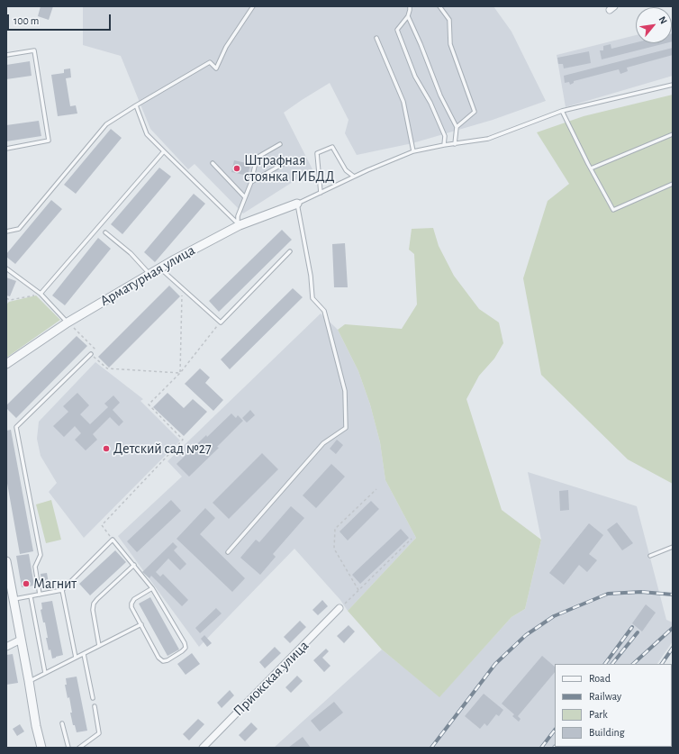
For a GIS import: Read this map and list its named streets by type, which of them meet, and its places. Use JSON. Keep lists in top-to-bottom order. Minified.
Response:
{"streets":{"street":["Арматурная улица","Приокская улица"]},"places":["Штрафная стоянка ГИБДД","Детский сад №27","Магнит"],"legend":["Road","Railway","Park","Building"],"scale_bar":"100 m","north":"top right"}
